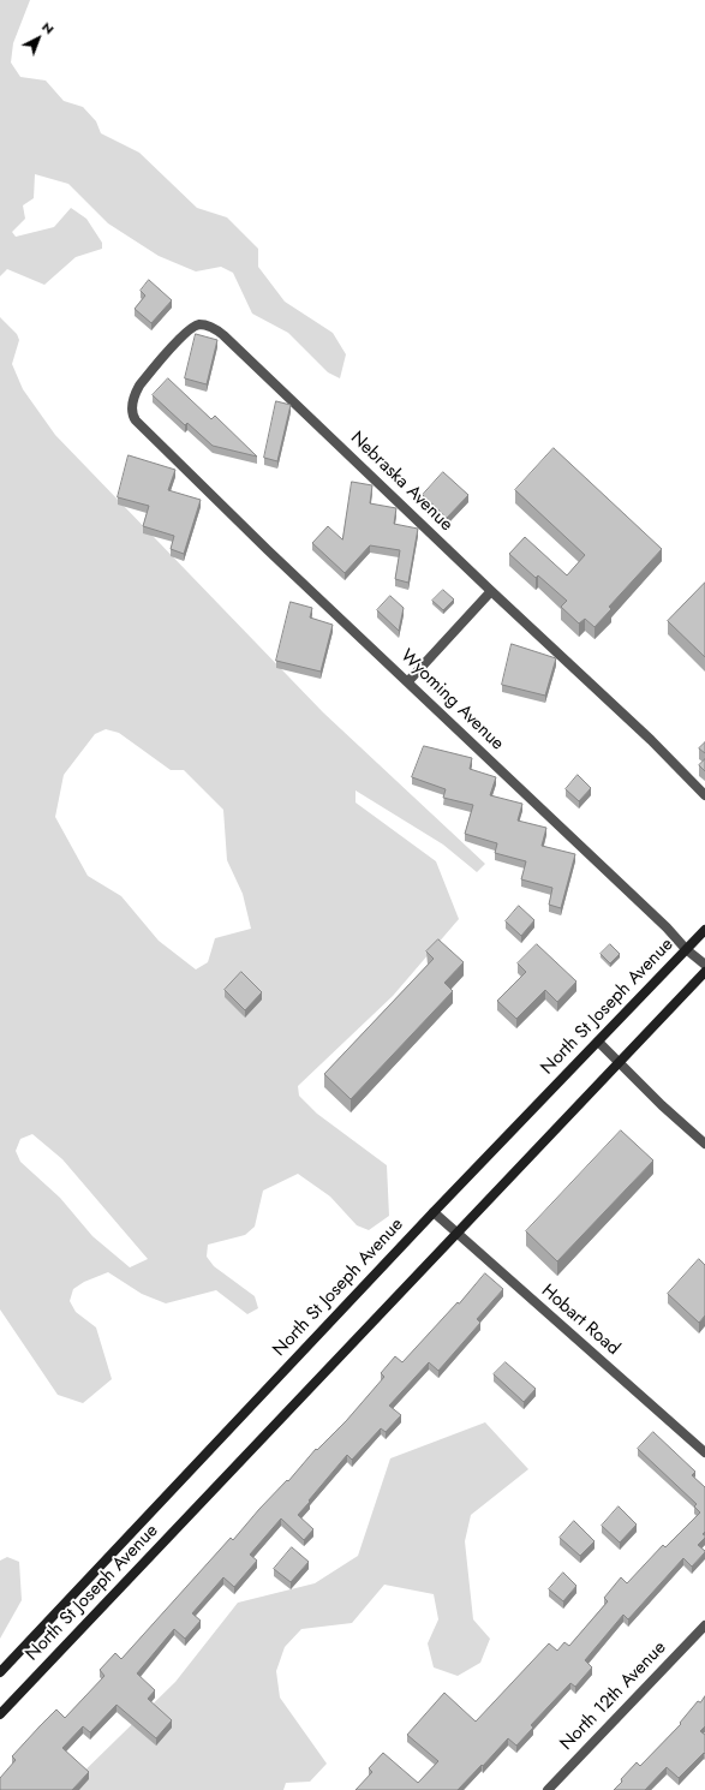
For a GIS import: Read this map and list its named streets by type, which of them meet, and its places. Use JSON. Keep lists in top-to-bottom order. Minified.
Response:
{"streets":{"main road":["North St Joseph Avenue"],"street":["Nebraska Avenue","Wyoming Avenue","Hobart Road","North 12th Avenue"]},"crossings":[["Nebraska Avenue","Wyoming Avenue"],["Wyoming Avenue","North St Joseph Avenue"],["North St Joseph Avenue","Hobart Road"]],"north":"top right"}
